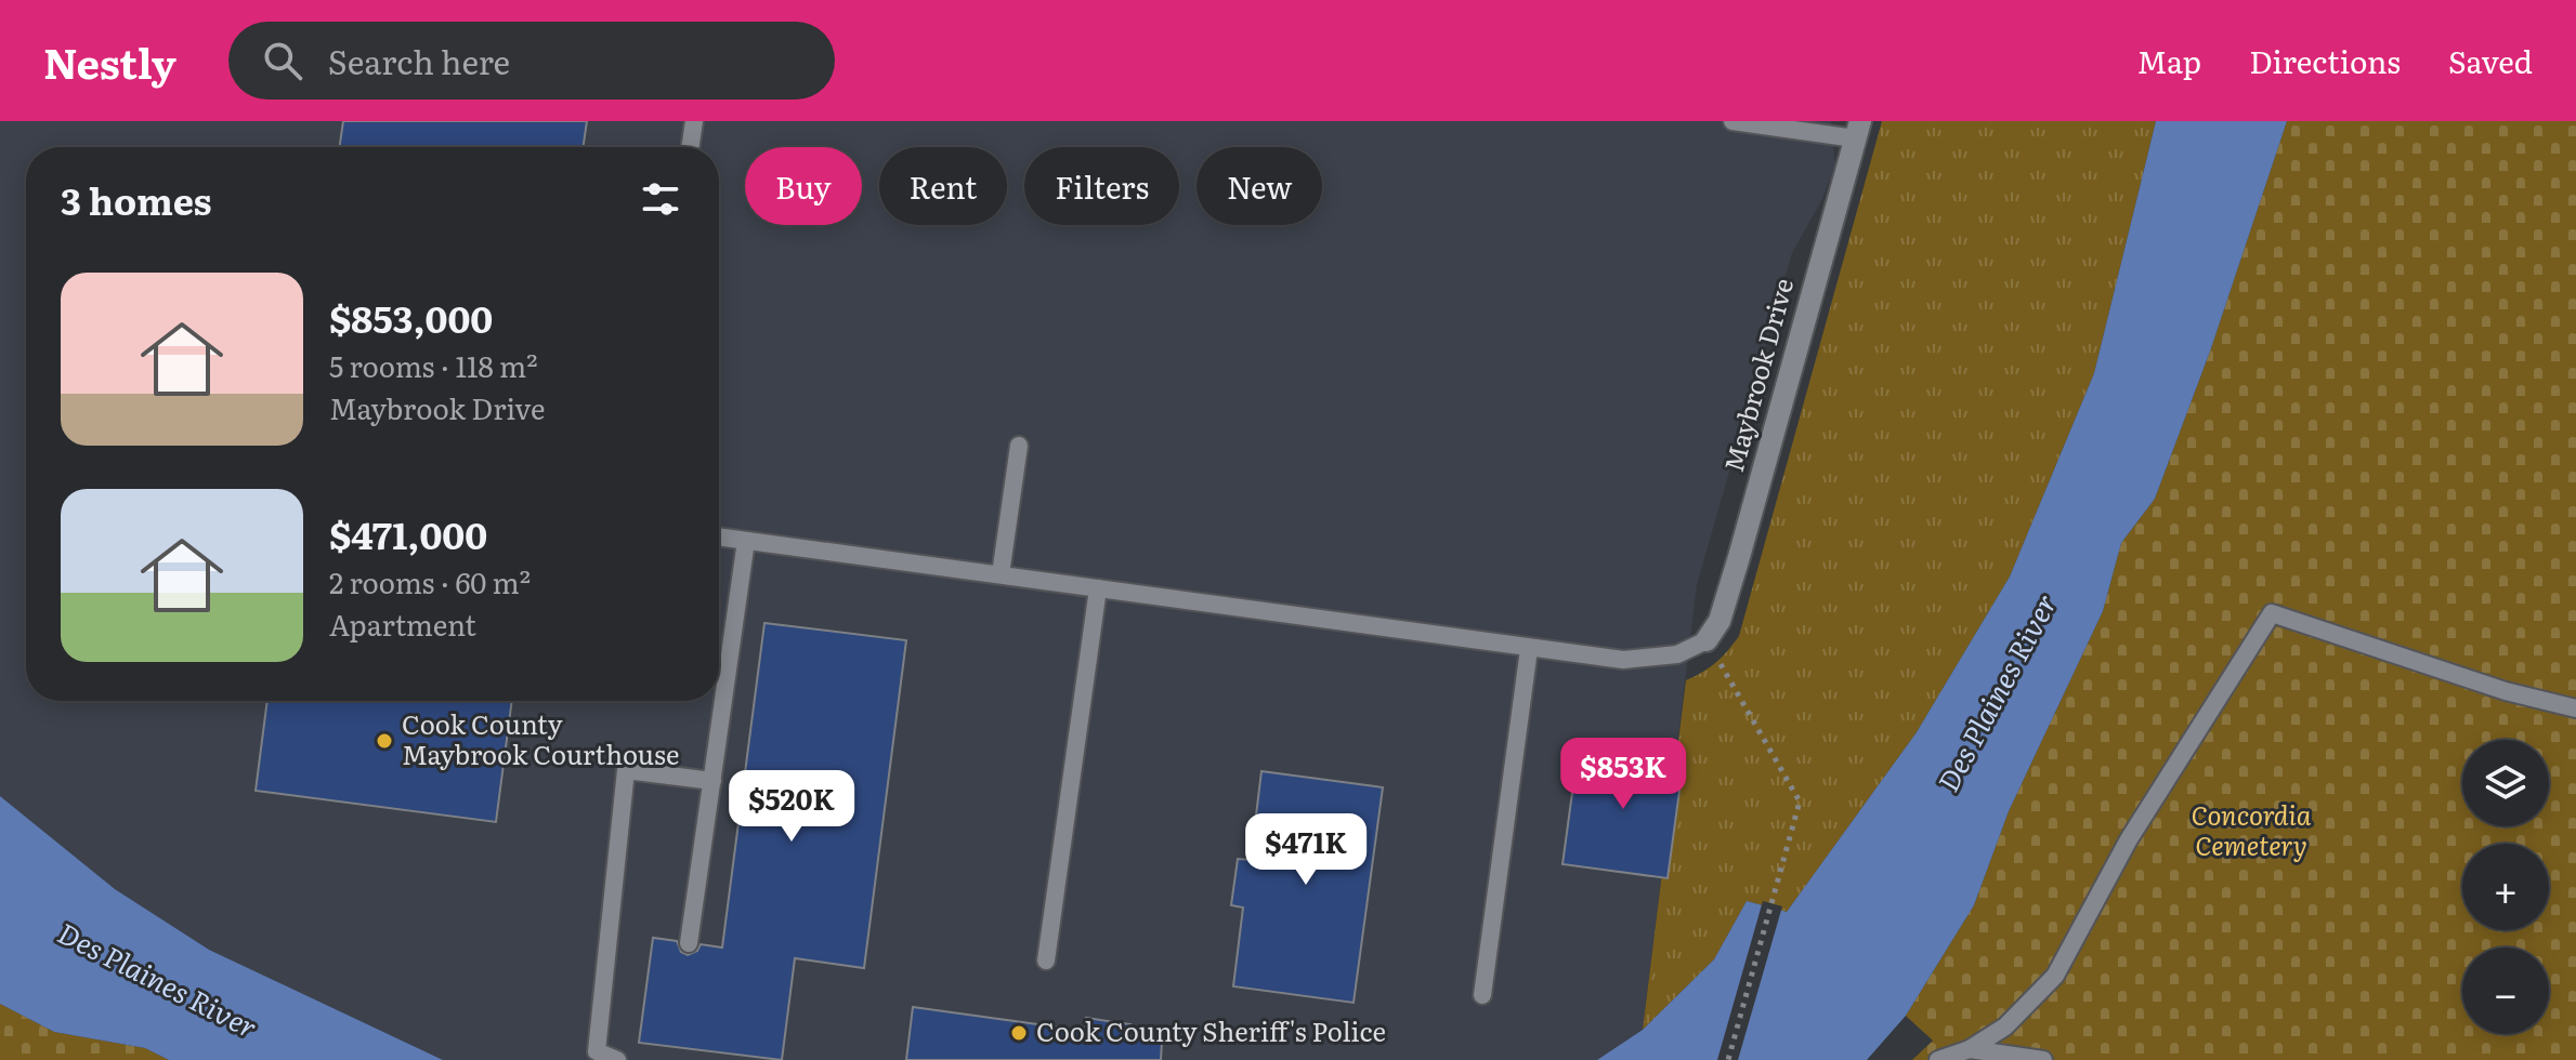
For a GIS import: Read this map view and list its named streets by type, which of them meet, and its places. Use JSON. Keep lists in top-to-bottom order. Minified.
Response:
{"streets":{"street":["Maybrook Drive"]},"water":["Des Plaines River"],"parks":["Concordia Cemetery"],"places":["Cook County Maybrook Courthouse","Cook County Sheriff's Police"],"page":{"header":"Nestly","search":"Search here","nav":["Map","Directions","Saved"],"chip":["Buy","Rent","Filters","New"],"heading":"3 homes","list":[{"name":"$853,000","note":"5 rooms · 118 m² · Maybrook Drive"},{"name":"$471,000","note":"2 rooms · 60 m² · Apartment"}],"price":["$853K","$520K","$471K"],"map_buttons":["+","−"]}}
